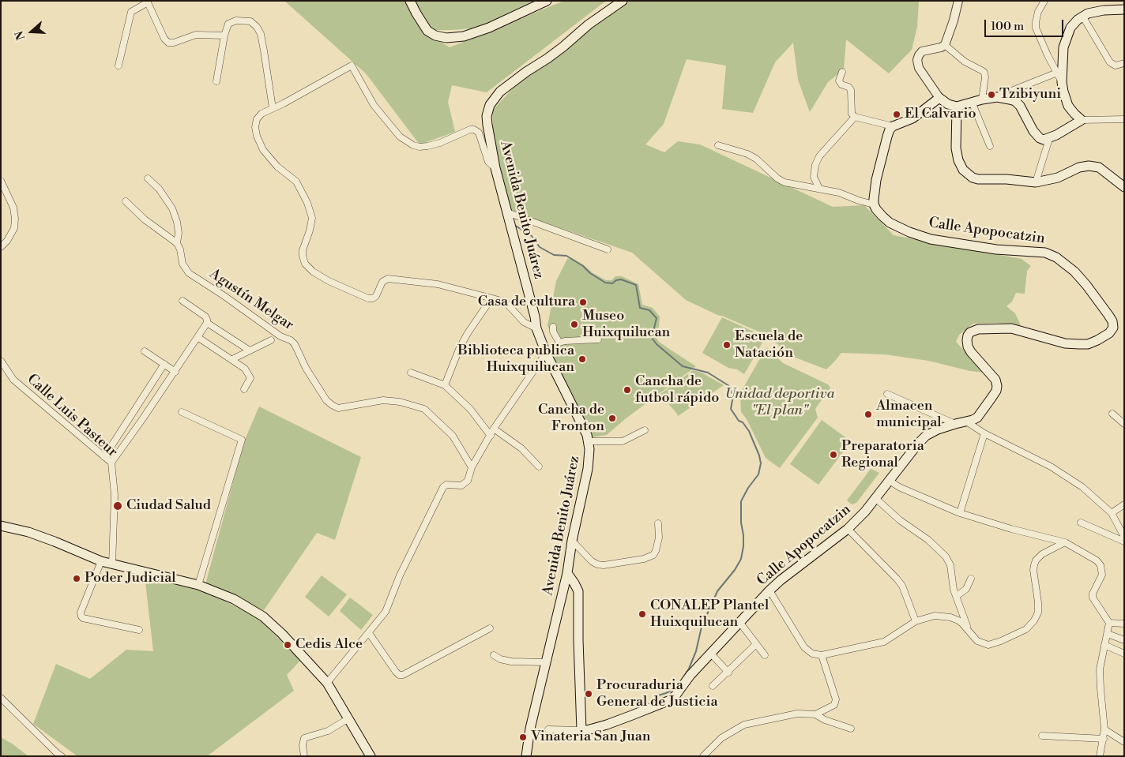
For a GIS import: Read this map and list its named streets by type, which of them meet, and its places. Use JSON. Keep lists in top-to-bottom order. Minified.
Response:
{"streets":{"main road":["Avenida Benito Juárez","Calle Apopocatzin"],"street":["Agustín Melgar","Calle Luis Pasteur"]},"parks":["Unidad deportiva \"El plan\""],"places":["Tzibiyuni","El Calvario","Casa de cultura","Museo Huixquilucan","Escuela de Natación","Biblioteca publica Huixquilucan","Cancha de futbol rápido","Almacen municipal","Cancha de Fronton","Preparatoria Regional","Ciudad Salud","Poder Judicial","CONALEP Plantel Huixquilucan","Cedis Alce","Procuraduria General de Justicia","Vinateria San Juan"],"scale_bar":"100 m","north":"left"}
